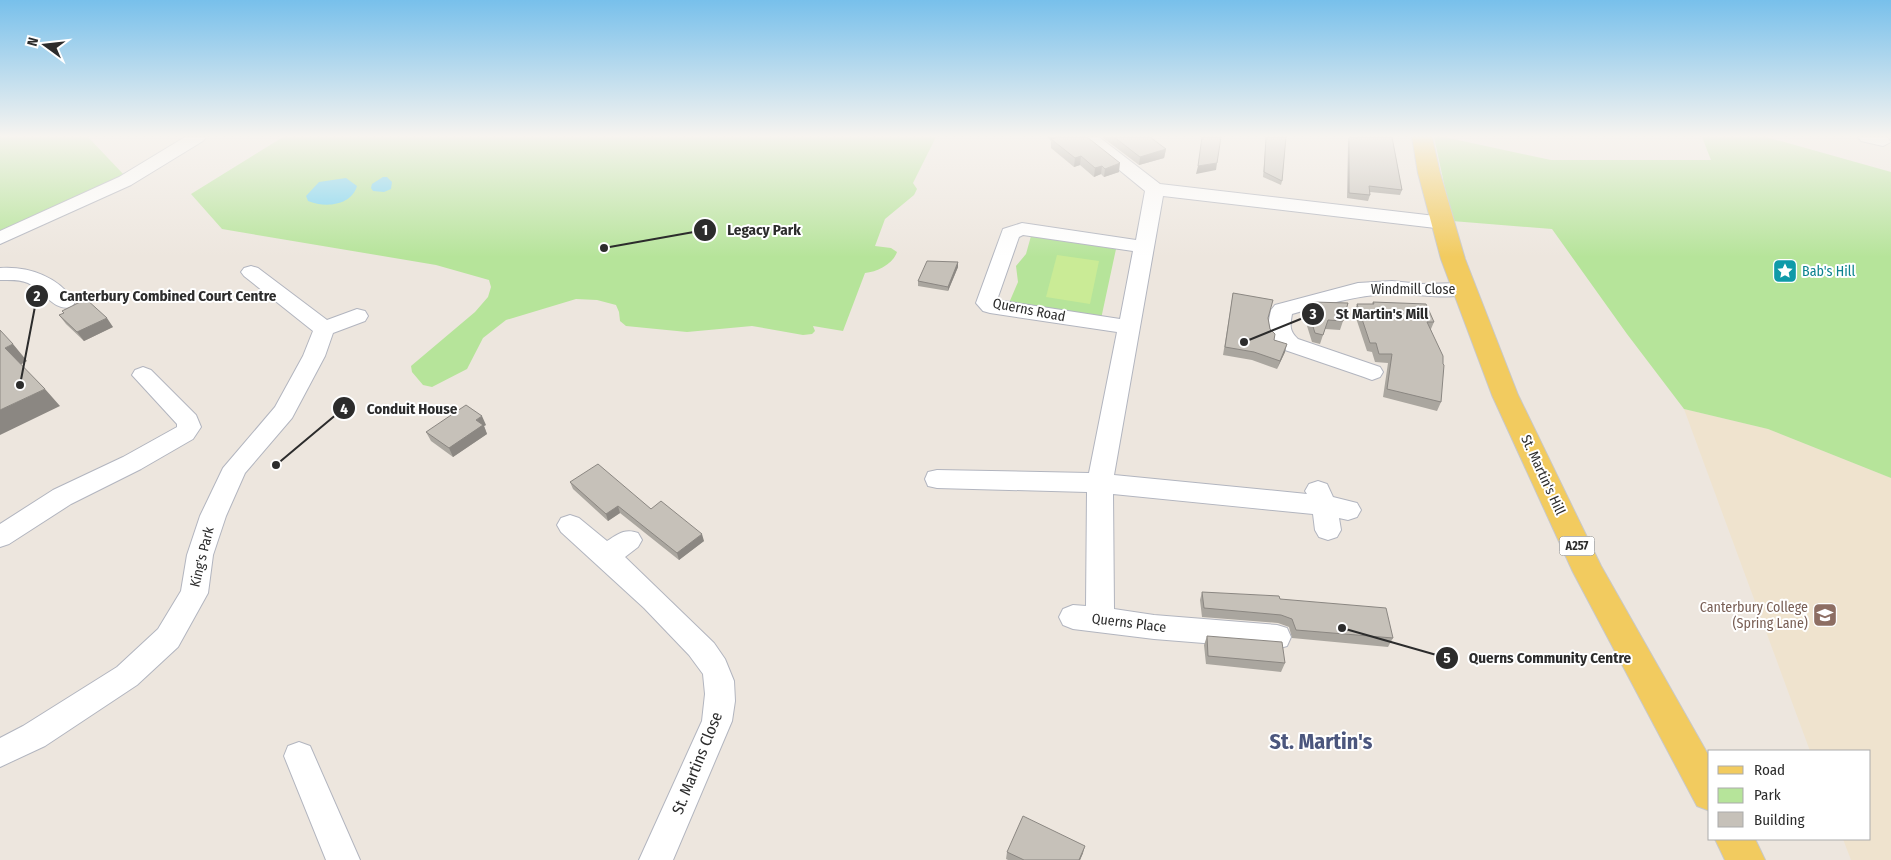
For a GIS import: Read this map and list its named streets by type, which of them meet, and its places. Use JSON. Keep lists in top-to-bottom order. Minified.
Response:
{"streets":{"main road":["St. Martin's Hill","A257"],"street":["Windmill Close","Querns Road","King's Park","Querns Place","St. Martins Close"]},"crossings":[["Windmill Close","St. Martin's Hill"]],"districts":["St. Martin's"],"places":{"other":["Legacy Park","St Martin's Mill","Canterbury Combined Court Centre","Conduit House","Querns Community Centre"],"place":["Bab's Hill"],"school or university":["Canterbury College (Spring Lane)"]},"legend":["Road","Park","Building"],"north":"left"}
